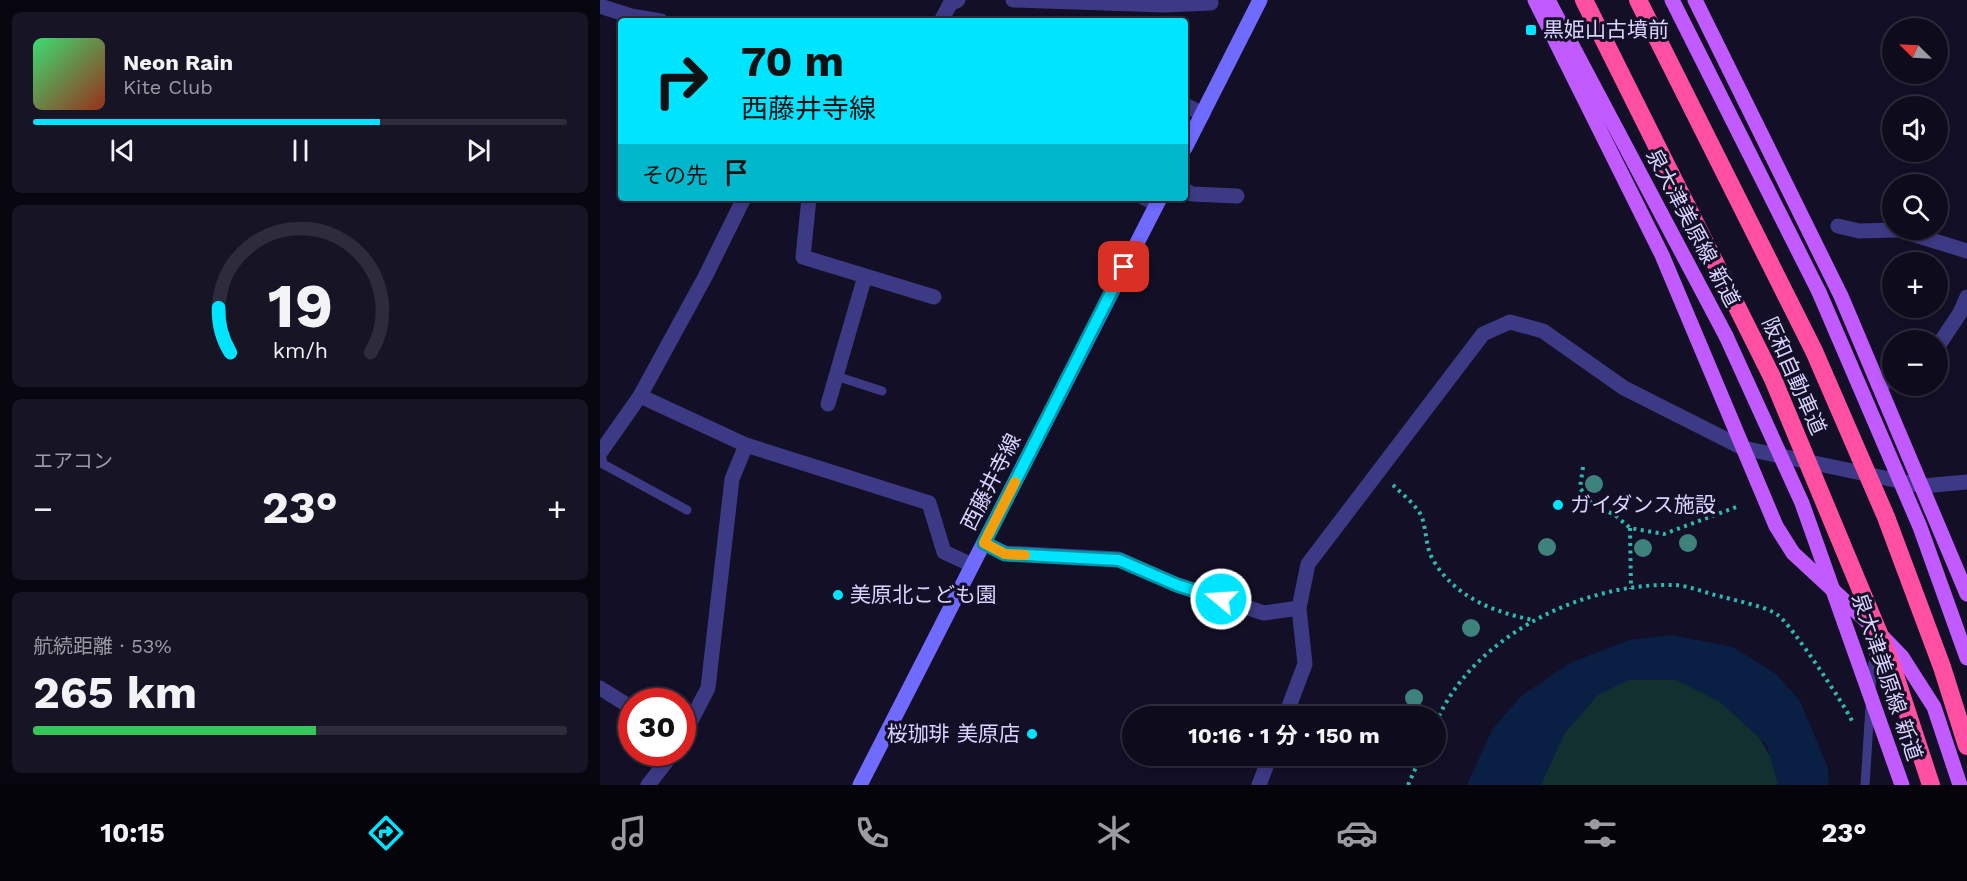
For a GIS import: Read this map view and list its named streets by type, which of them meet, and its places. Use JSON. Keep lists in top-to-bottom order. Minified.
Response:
{"streets":{"highway":["阪和自動車道"],"main road":["泉大津美原線 新道","西藤井寺線"]},"places":{"transit":["黒姫山古墳前"],"other":["ガイダンス施設","美原北こども園","桜珈琲 美原店"]},"north":"top left","page":{"map_buttons":["+","−"],"turn":["70 m","西藤井寺線"],"song":["Neon Rain","Kite Club"],"then":"その先","tile":["エアコン",["航続距離 · 53%","265 km"]],"heat":["−","23°","+"],"limit":"30","trip":"10:16 · 1 分 · 150 m","tabs":["10:15","23°"],"gauge":["19","km/h"]}}
